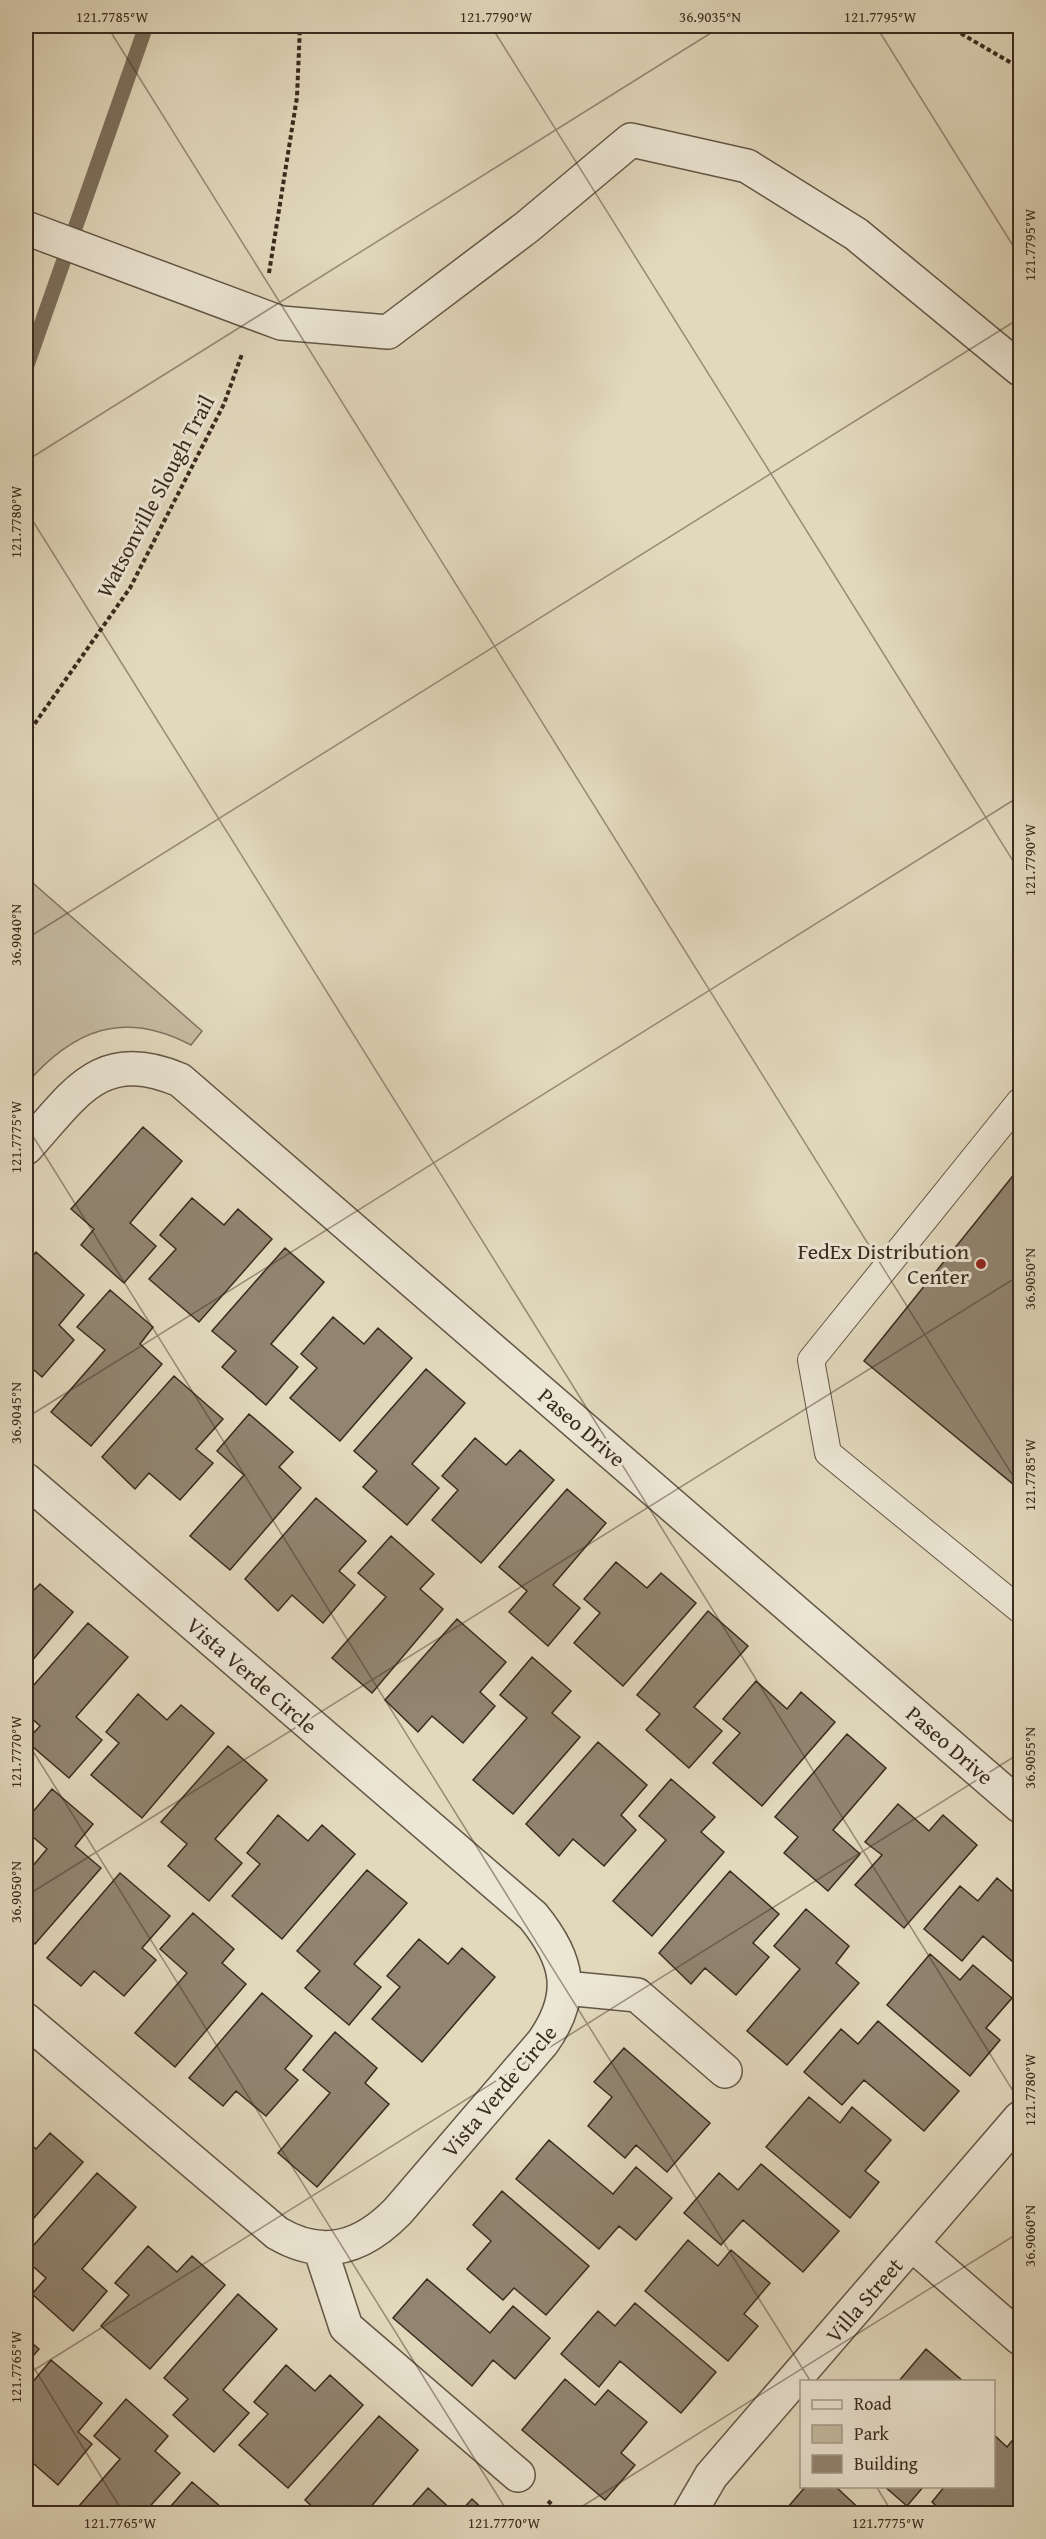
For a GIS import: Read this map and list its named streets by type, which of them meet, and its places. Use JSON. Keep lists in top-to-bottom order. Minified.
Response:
{"streets":{"street":["Paseo Drive","Vista Verde Circle","Villa Street"],"path":["Watsonville Slough Trail"]},"places":["FedEx Distribution Center"],"legend":["Road","Park","Building"],"coordinates":["121.7785°W","121.7790°W","36.9035°N","121.7795°W","121.7780°W","36.9040°N","121.7775°W","36.9050°N","36.9045°N","121.7770°W","36.9055°N","36.9060°N","121.7765°W"]}
